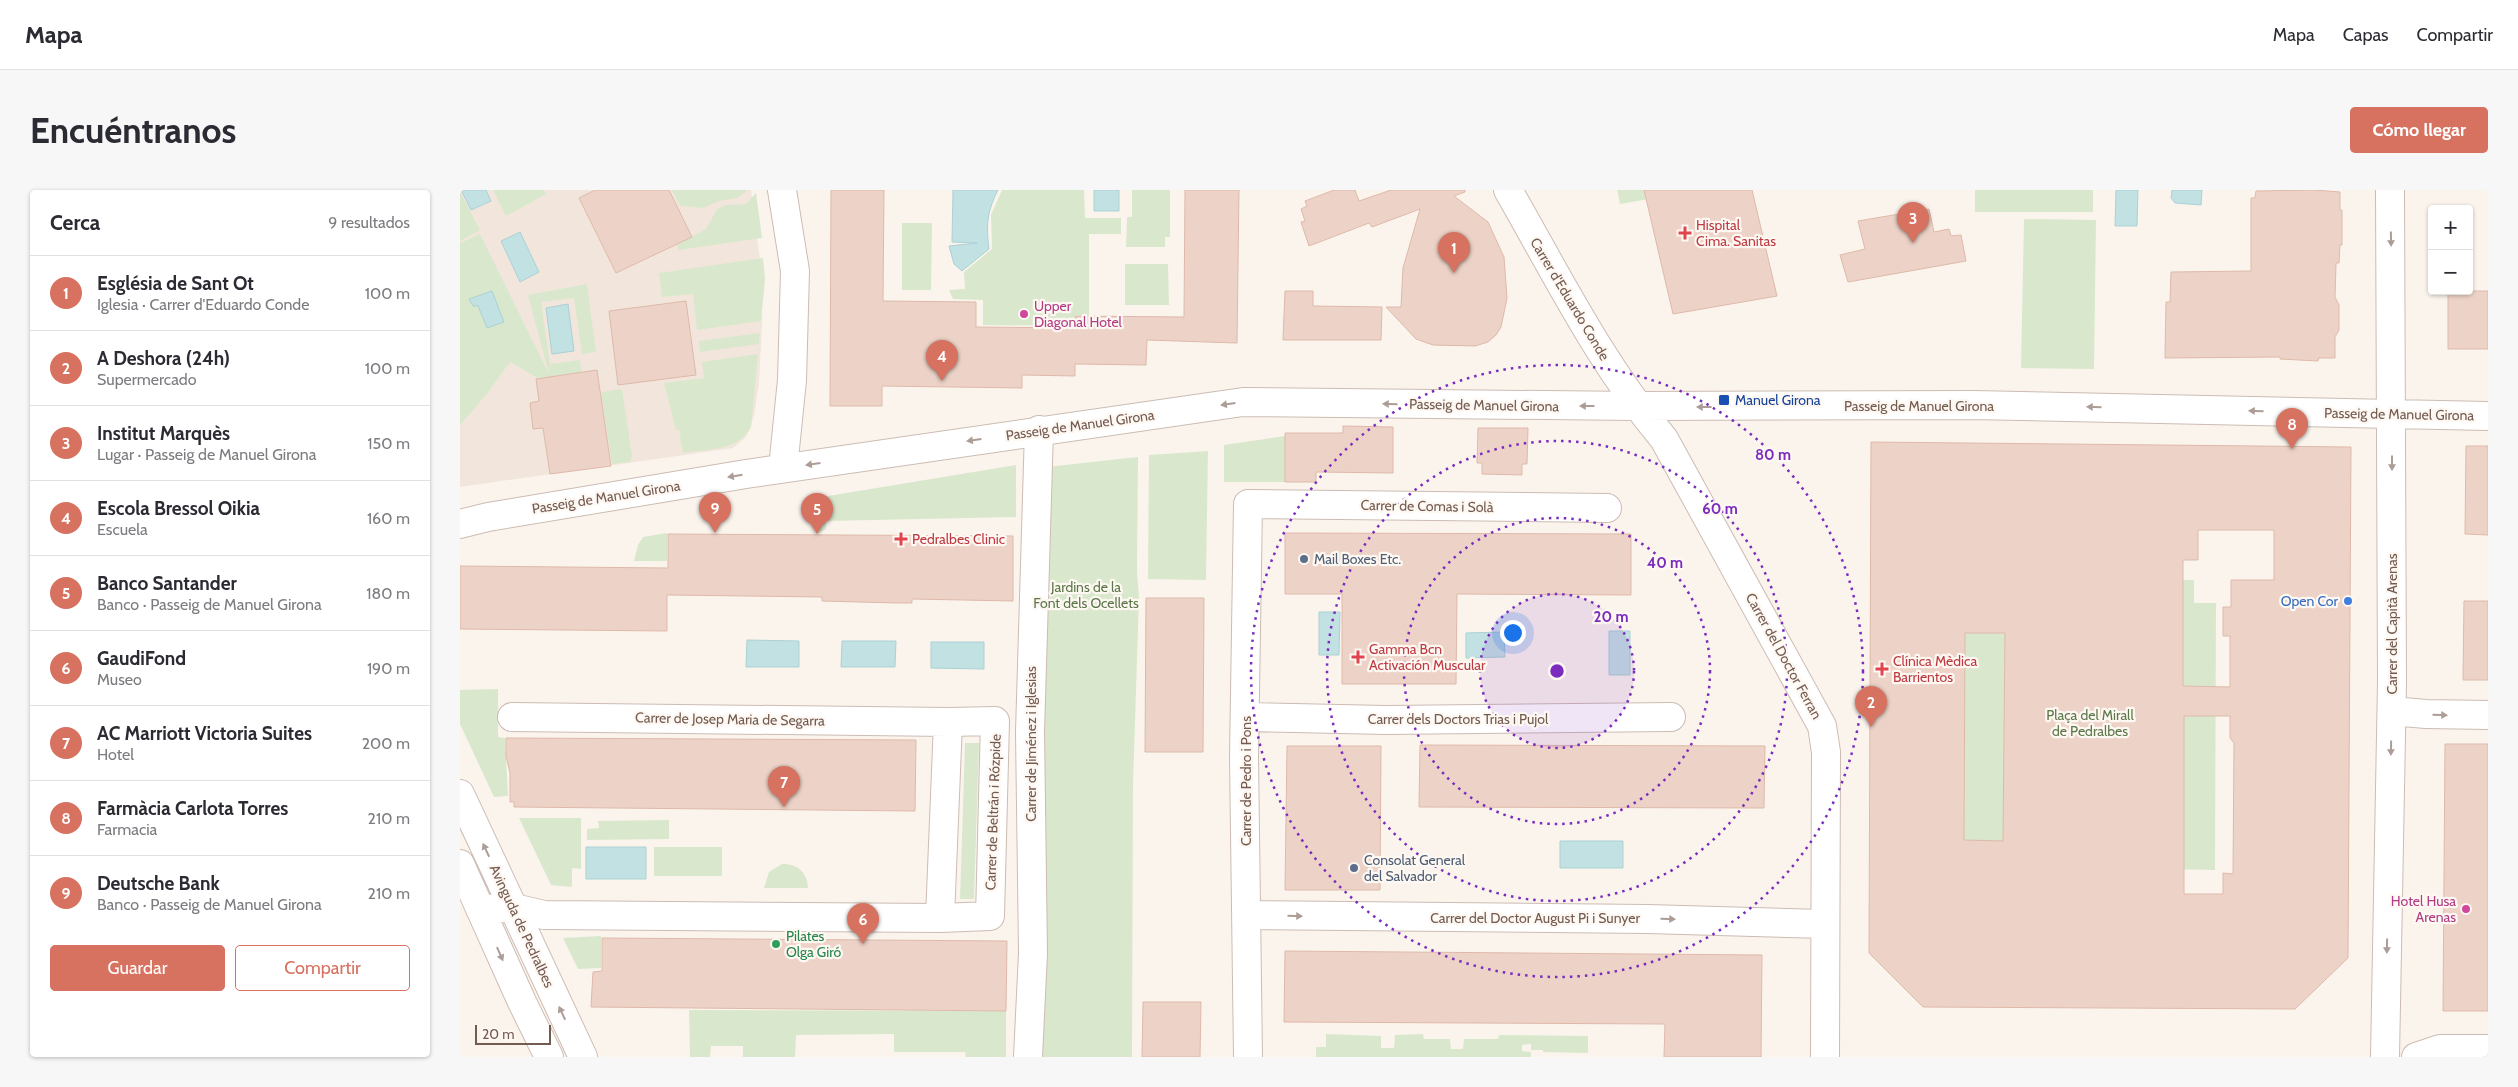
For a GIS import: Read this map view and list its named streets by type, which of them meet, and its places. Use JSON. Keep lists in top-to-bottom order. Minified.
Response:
{"streets":{"street":["Carrer d'Eduardo Conde","Passeig de Manuel Girona","Carrer de Comas i Solà","Carrer del Capità Arenas","Carrer del Doctor Ferran","Carrer de Josep Maria de Segarra","Carrer dels Doctors Trias i Pujol","Carrer de Jiménez i Iglesias","Carrer de Pedro i Pons","Carrer de Beltrán i Rózpide","Carrer del Doctor August Pi i Sunyer","Avinguda de Pedralbes"]},"crossings":[["Carrer d'Eduardo Conde","Passeig de Manuel Girona"],["Carrer d'Eduardo Conde","Carrer del Doctor Ferran"],["Passeig de Manuel Girona","Carrer del Capità Arenas"],["Passeig de Manuel Girona","Carrer del Doctor Ferran"],["Passeig de Manuel Girona","Carrer de Jiménez i Iglesias"],["Carrer de Comas i Solà","Carrer de Pedro i Pons"],["Carrer del Doctor Ferran","Carrer del Doctor August Pi i Sunyer"],["Carrer de Josep Maria de Segarra","Carrer de Beltrán i Rózpide"],["Carrer dels Doctors Trias i Pujol","Carrer de Pedro i Pons"],["Carrer de Pedro i Pons","Carrer del Doctor August Pi i Sunyer"],["Carrer de Beltrán i Rózpide","Avinguda de Pedralbes"]],"one_way":["Passeig de Manuel Girona","Carrer del Capità Arenas","Carrer del Doctor August Pi i Sunyer"],"parks":["Jardins de la Font dels Ocellets","Plaça del Mirall de Pedralbes"],"places":{"health":["Hispital Cima. Sanitas","Pedralbes Clinic","Gamma Bcn Activación Muscular","Clínica Mèdica Barrientos"],"other":["Upper Diagonal Hotel","Mail Boxes Etc.","Open Cor","Consolat General del Salvador","Hotel Husa Arenas","Pilates Olga Giró"],"transit":["Manuel Girona"]},"scale_bar":"20 m","page":{"header":"Mapa","nav":["Mapa","Capas","Compartir"],"buttons":["Cómo llegar",["Guardar","Compartir"]],"title":"Encuéntranos","heading":["Cerca","9 resultados"],"pins":["3","1","4","8","9","5","2","7","6"],"map_buttons":["+","−"],"list":[{"mark":"1","name":"Església de Sant Ot","note":"Iglesia · Carrer d'Eduardo Conde","value":"100 m"},{"mark":"2","name":"A Deshora (24h)","note":"Supermercado","value":"100 m"},{"mark":"3","name":"Institut Marquès","note":"Lugar · Passeig de Manuel Girona","value":"150 m"},{"mark":"4","name":"Escola Bressol Oikia","note":"Escuela","value":"160 m"},{"mark":"5","name":"Banco Santander","note":"Banco · Passeig de Manuel Girona","value":"180 m"},{"mark":"6","name":"GaudiFond","note":"Museo","value":"190 m"},{"mark":"7","name":"AC Marriott Victoria Suites","note":"Hotel","value":"200 m"},{"mark":"8","name":"Farmàcia Carlota Torres","note":"Farmacia","value":"210 m"},{"mark":"9","name":"Deutsche Bank","note":"Banco · Passeig de Manuel Girona","value":"210 m"}],"scale":"20 m"},"rings":["80 m","60 m","40 m","20 m"]}
